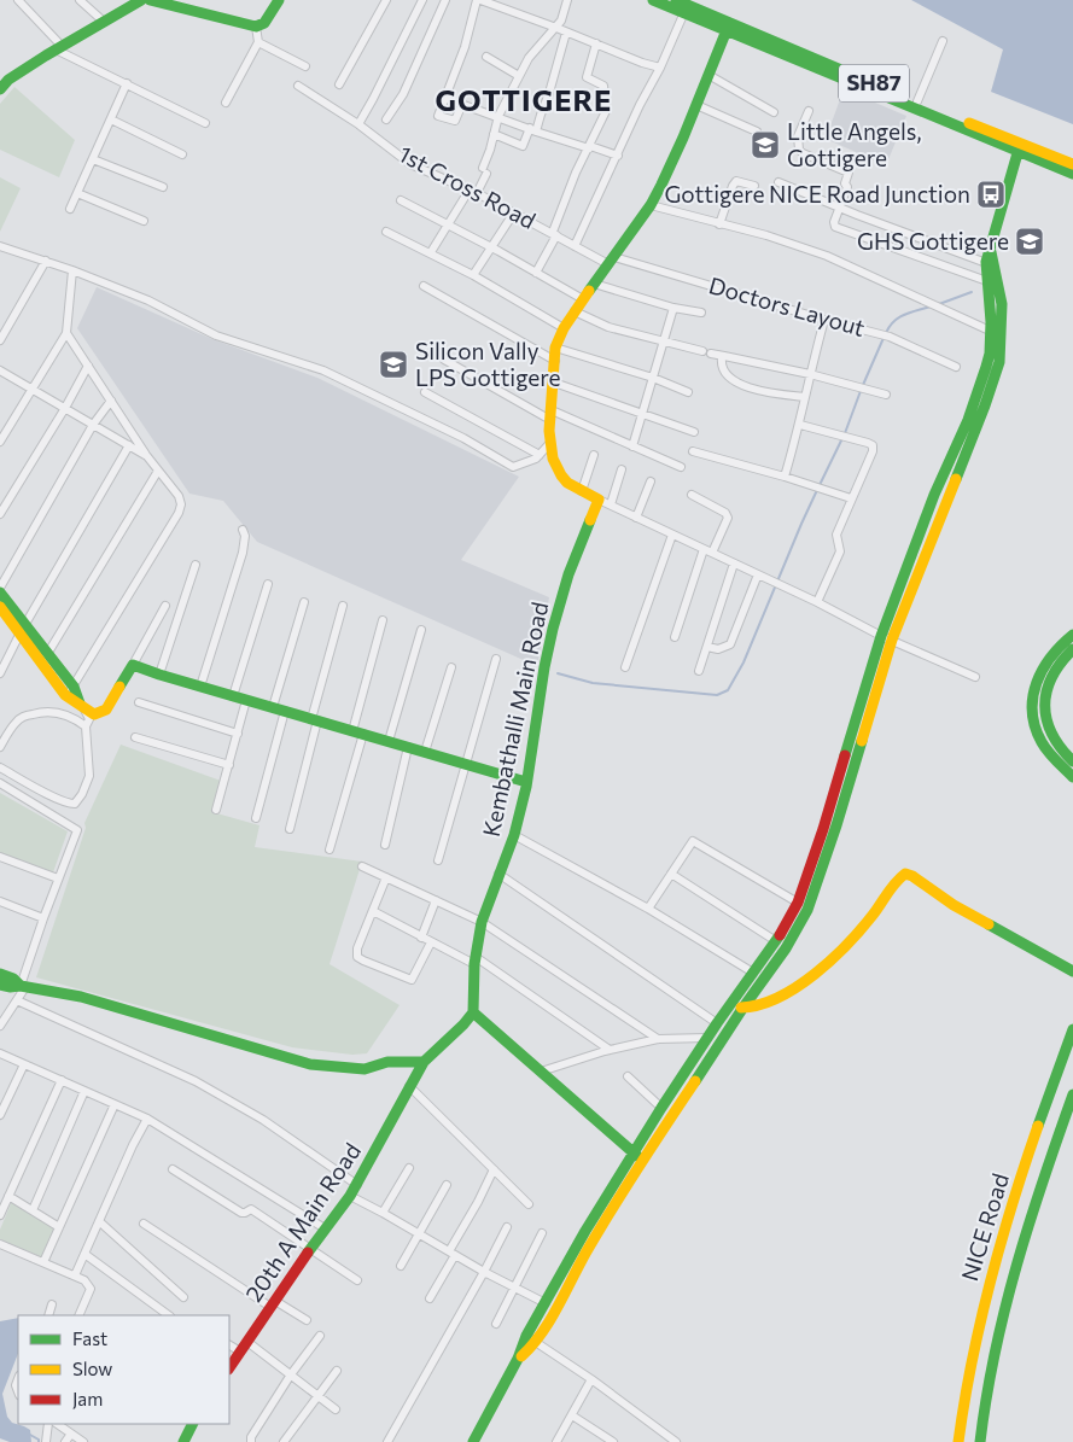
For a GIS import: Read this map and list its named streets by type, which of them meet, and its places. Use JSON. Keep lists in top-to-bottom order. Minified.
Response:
{"streets":{"main road":["SH87","Kembathalli Main Road","20th A Main Road","NICE Road"],"street":["1st Cross Road","Doctors Layout"]},"crossings":[["1st Cross Road","Doctors Layout"]],"districts":["GOTTIGERE"],"places":{"school or university":["Little Angels, Gottigere","GHS Gottigere","Silicon Vally LPS Gottigere"],"bus stop":["Gottigere NICE Road Junction"]},"legend":["Fast","Slow","Jam"]}
